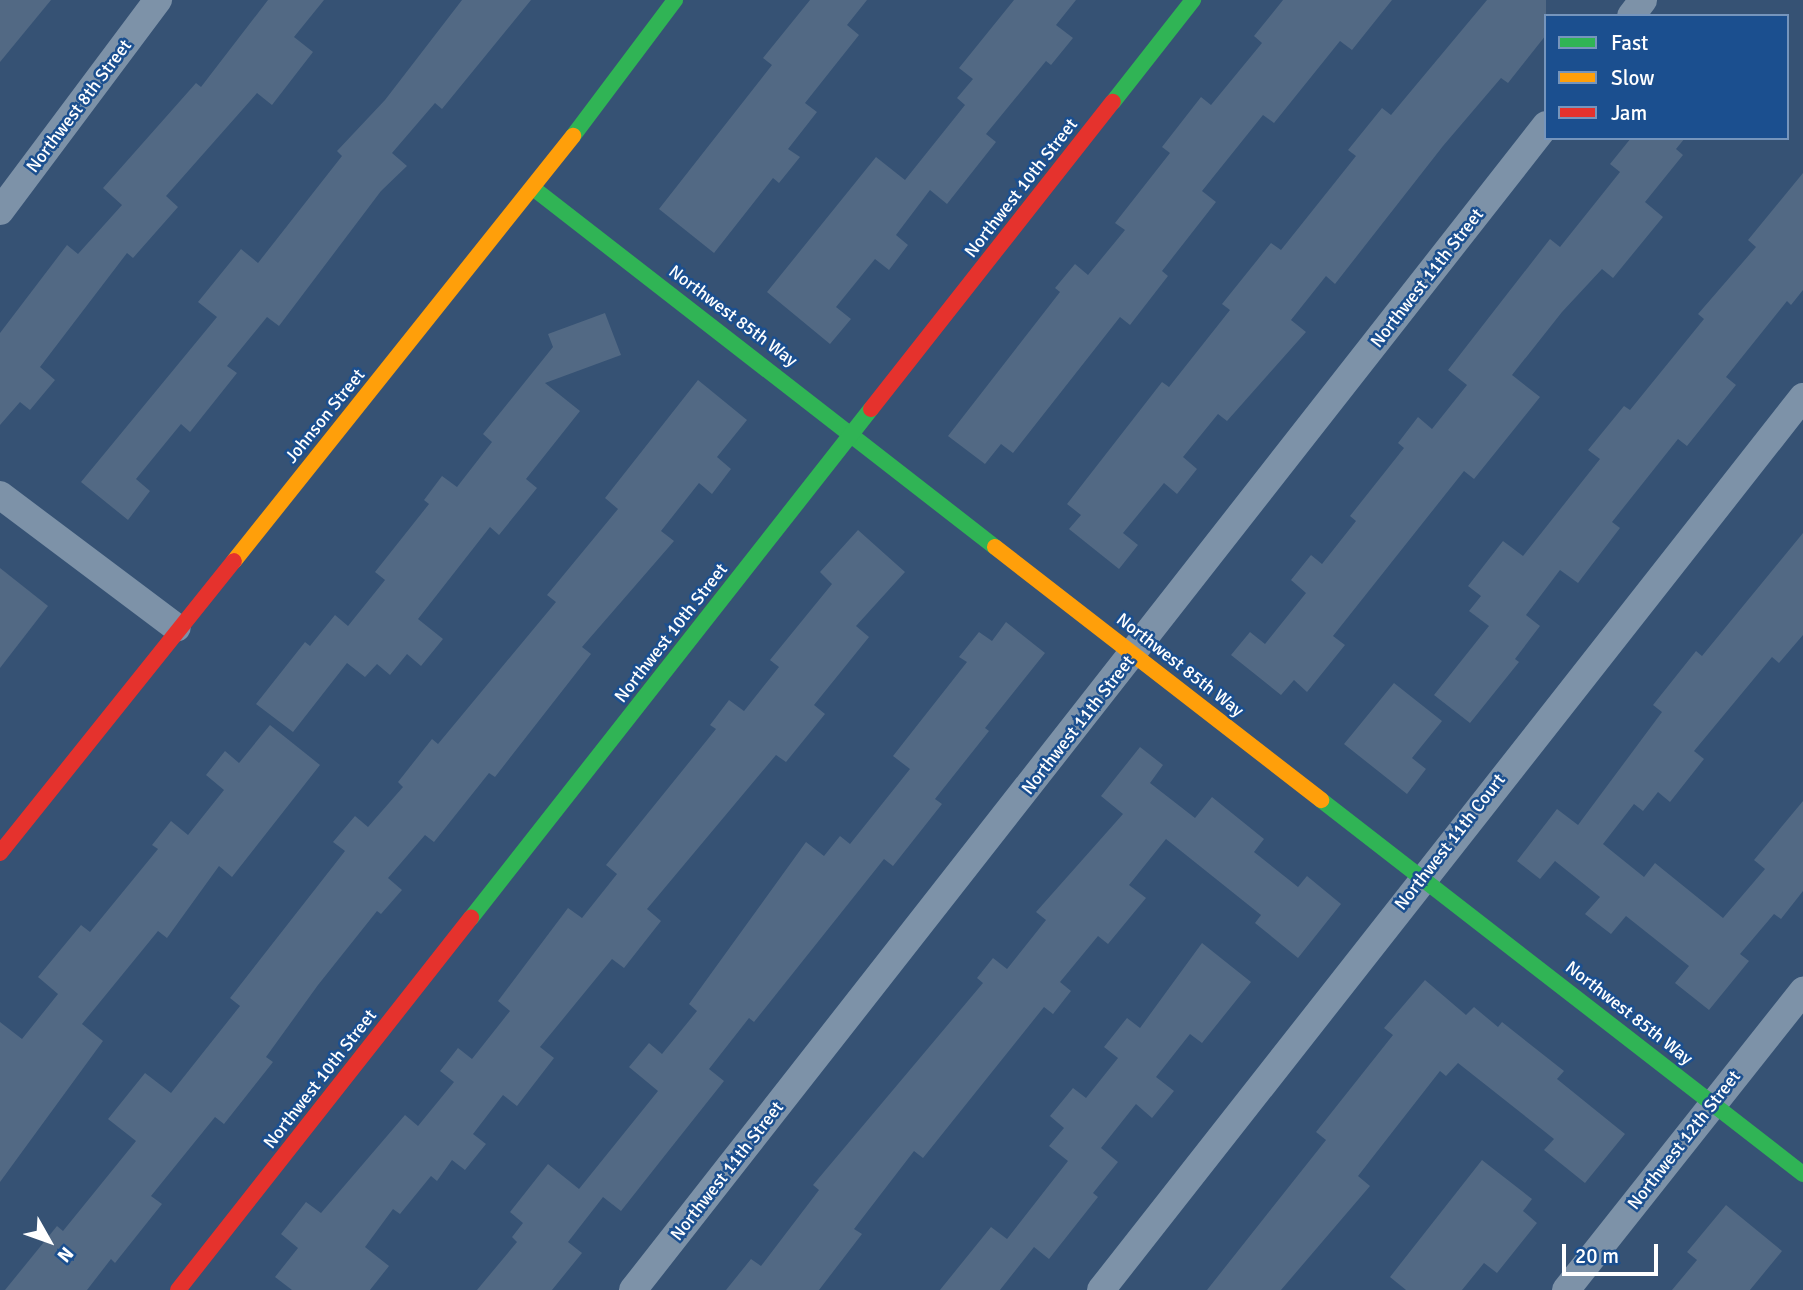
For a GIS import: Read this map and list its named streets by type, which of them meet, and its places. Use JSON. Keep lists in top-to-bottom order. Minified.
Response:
{"streets":{"street":["Northwest 8th Street","Northwest 10th Street","Northwest 11th Street","Northwest 85th Way","Johnson Street","Northwest 11th Court","Northwest 12th Street"]},"crossings":[["Northwest 10th Street","Northwest 85th Way"],["Northwest 11th Street","Northwest 85th Way"],["Northwest 85th Way","Johnson Street"],["Northwest 85th Way","Northwest 11th Court"],["Northwest 85th Way","Northwest 12th Street"]],"legend":["Fast","Slow","Jam"],"scale_bar":"20 m","north":"bottom right"}
